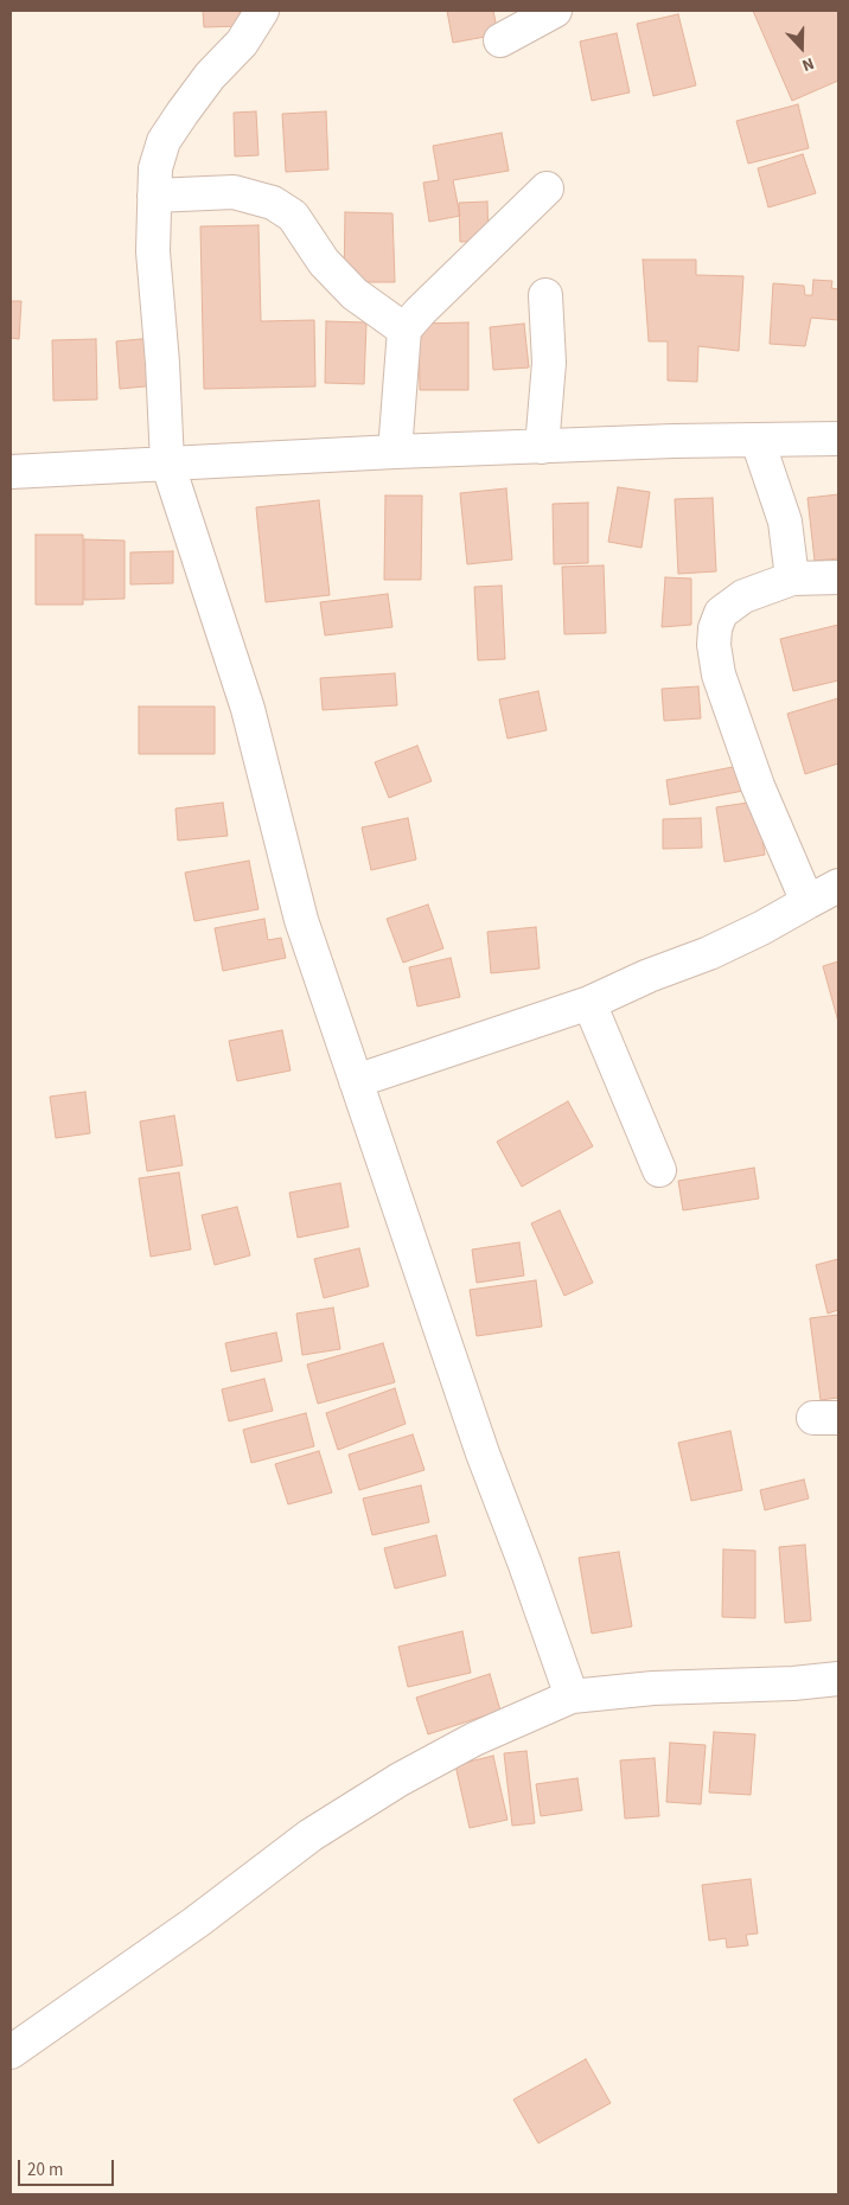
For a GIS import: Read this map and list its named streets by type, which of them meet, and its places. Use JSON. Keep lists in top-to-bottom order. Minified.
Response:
{"scale_bar":"20 m","north":"bottom"}
